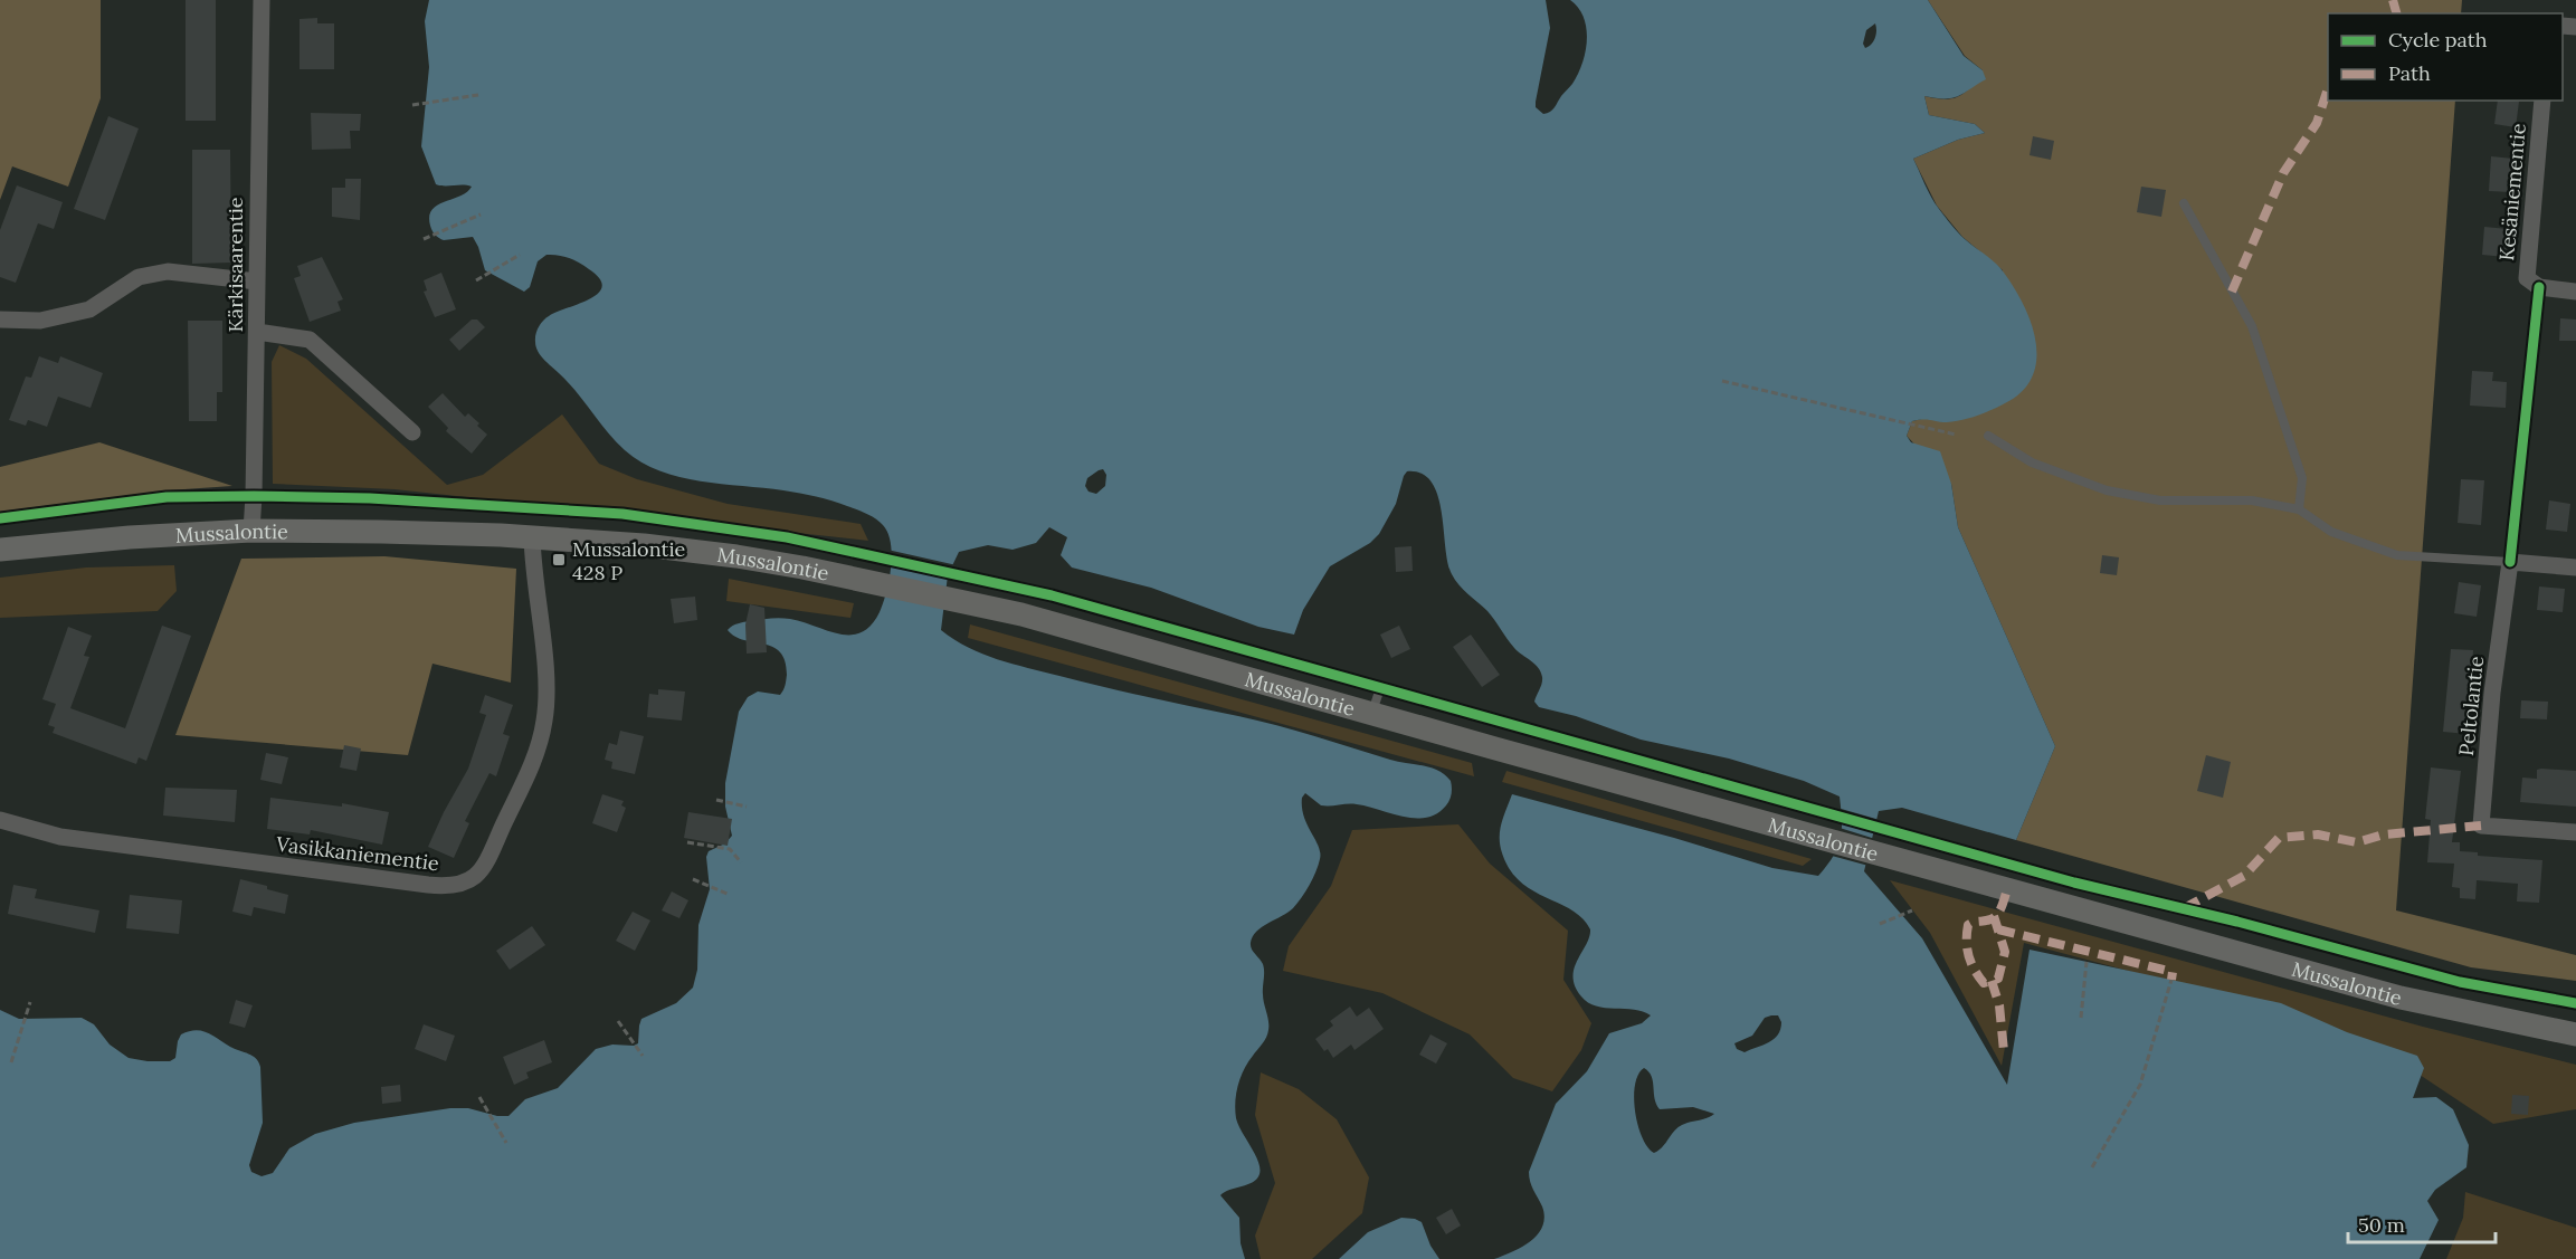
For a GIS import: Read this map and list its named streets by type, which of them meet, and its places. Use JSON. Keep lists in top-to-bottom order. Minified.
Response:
{"streets":{"main road":["Mussalontie"],"street":["Kesäniementie","Kärkisaarentie","Peltolantie","Vasikkaniementie"]},"crossings":[["Kärkisaarentie","Mussalontie"],["Mussalontie","Vasikkaniementie"]],"places":{"transit":["Mussalontie 428 P"]},"legend":["Cycle path","Path"],"scale_bar":"50 m"}
